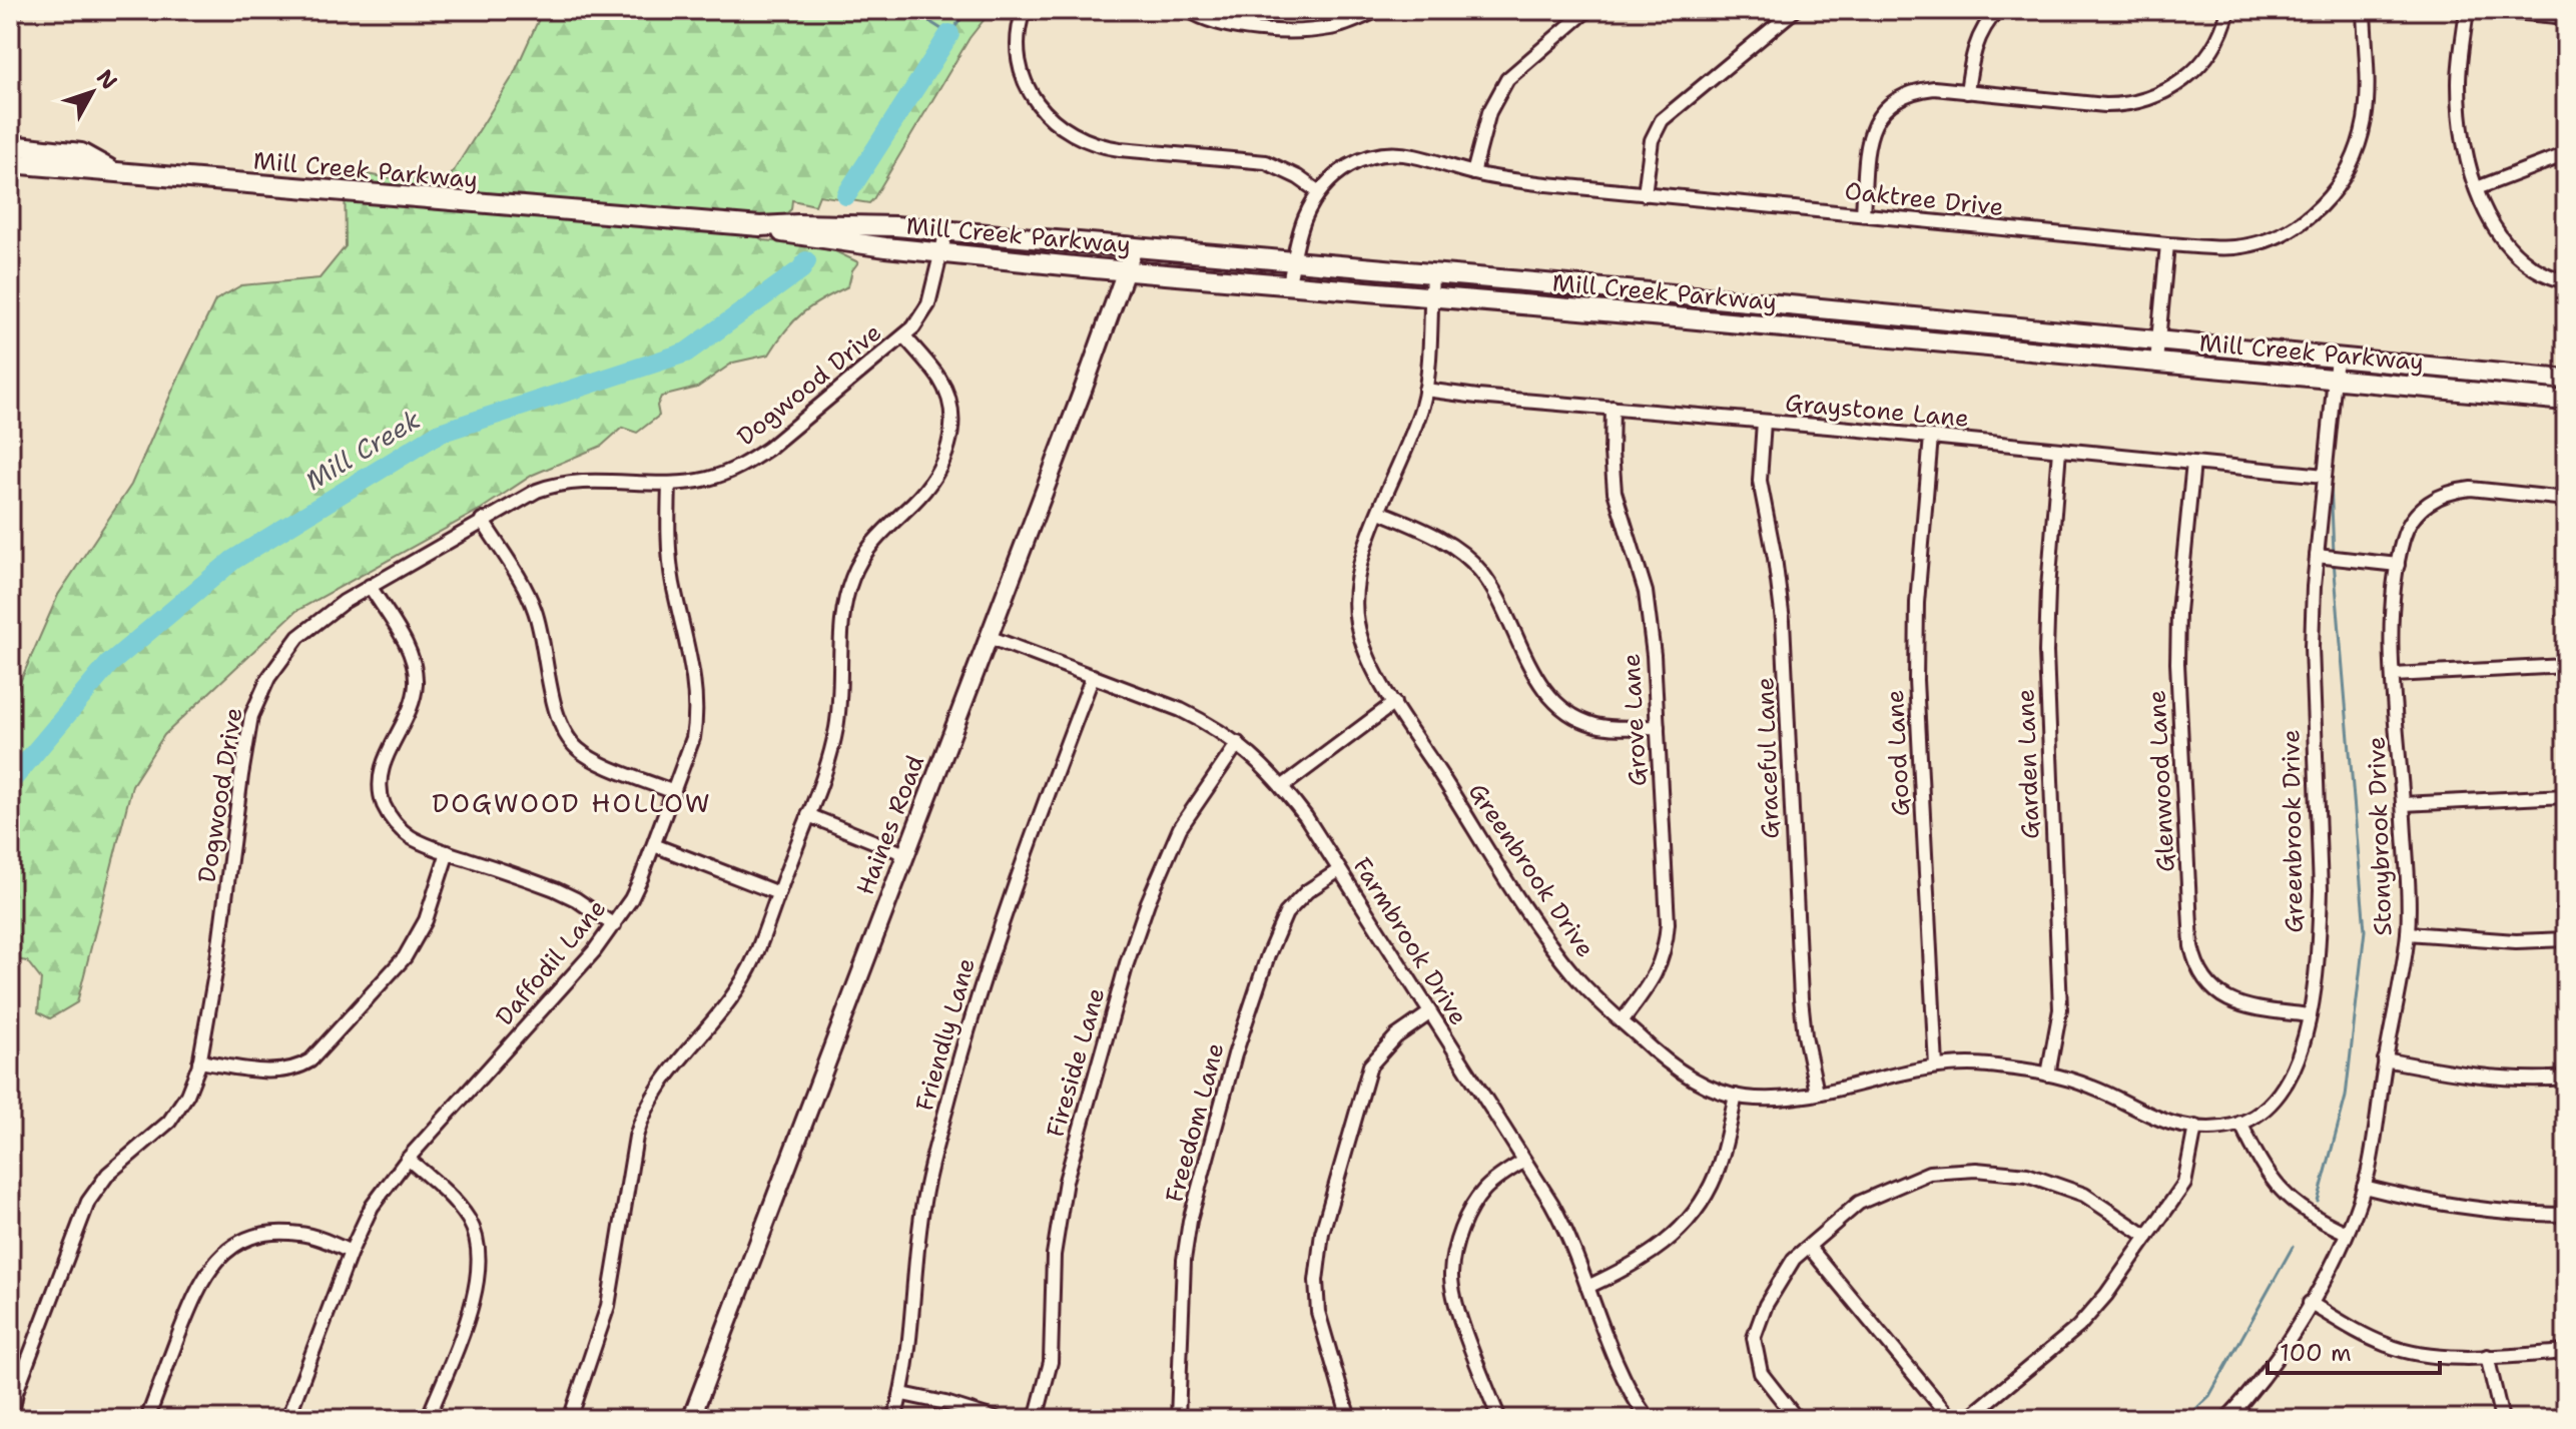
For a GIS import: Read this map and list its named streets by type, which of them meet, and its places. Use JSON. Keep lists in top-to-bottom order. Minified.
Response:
{"streets":{"main road":["Mill Creek Parkway"],"street":["Oaktree Drive","Dogwood Drive","Graystone Lane","Grove Lane","Good Lane","Graceful Lane","Garden Lane","Glenwood Lane","Haines Road","Greenbrook Drive","Stonybrook Drive","Farmbrook Drive","Daffodil Lane","Friendly Lane","Fireside Lane","Freedom Lane"]},"crossings":[["Mill Creek Parkway","Oaktree Drive"],["Mill Creek Parkway","Dogwood Drive"],["Mill Creek Parkway","Haines Road"],["Mill Creek Parkway","Greenbrook Drive"],["Dogwood Drive","Daffodil Lane"],["Graystone Lane","Grove Lane"],["Graystone Lane","Good Lane"],["Graystone Lane","Graceful Lane"],["Graystone Lane","Garden Lane"],["Graystone Lane","Glenwood Lane"],["Graystone Lane","Greenbrook Drive"],["Grove Lane","Greenbrook Drive"],["Good Lane","Greenbrook Drive"],["Graceful Lane","Greenbrook Drive"],["Garden Lane","Greenbrook Drive"],["Glenwood Lane","Greenbrook Drive"],["Haines Road","Farmbrook Drive"],["Farmbrook Drive","Friendly Lane"],["Farmbrook Drive","Fireside Lane"],["Farmbrook Drive","Freedom Lane"]],"districts":["DOGWOOD HOLLOW"],"water":["Mill Creek"],"scale_bar":"100 m","north":"top right"}
